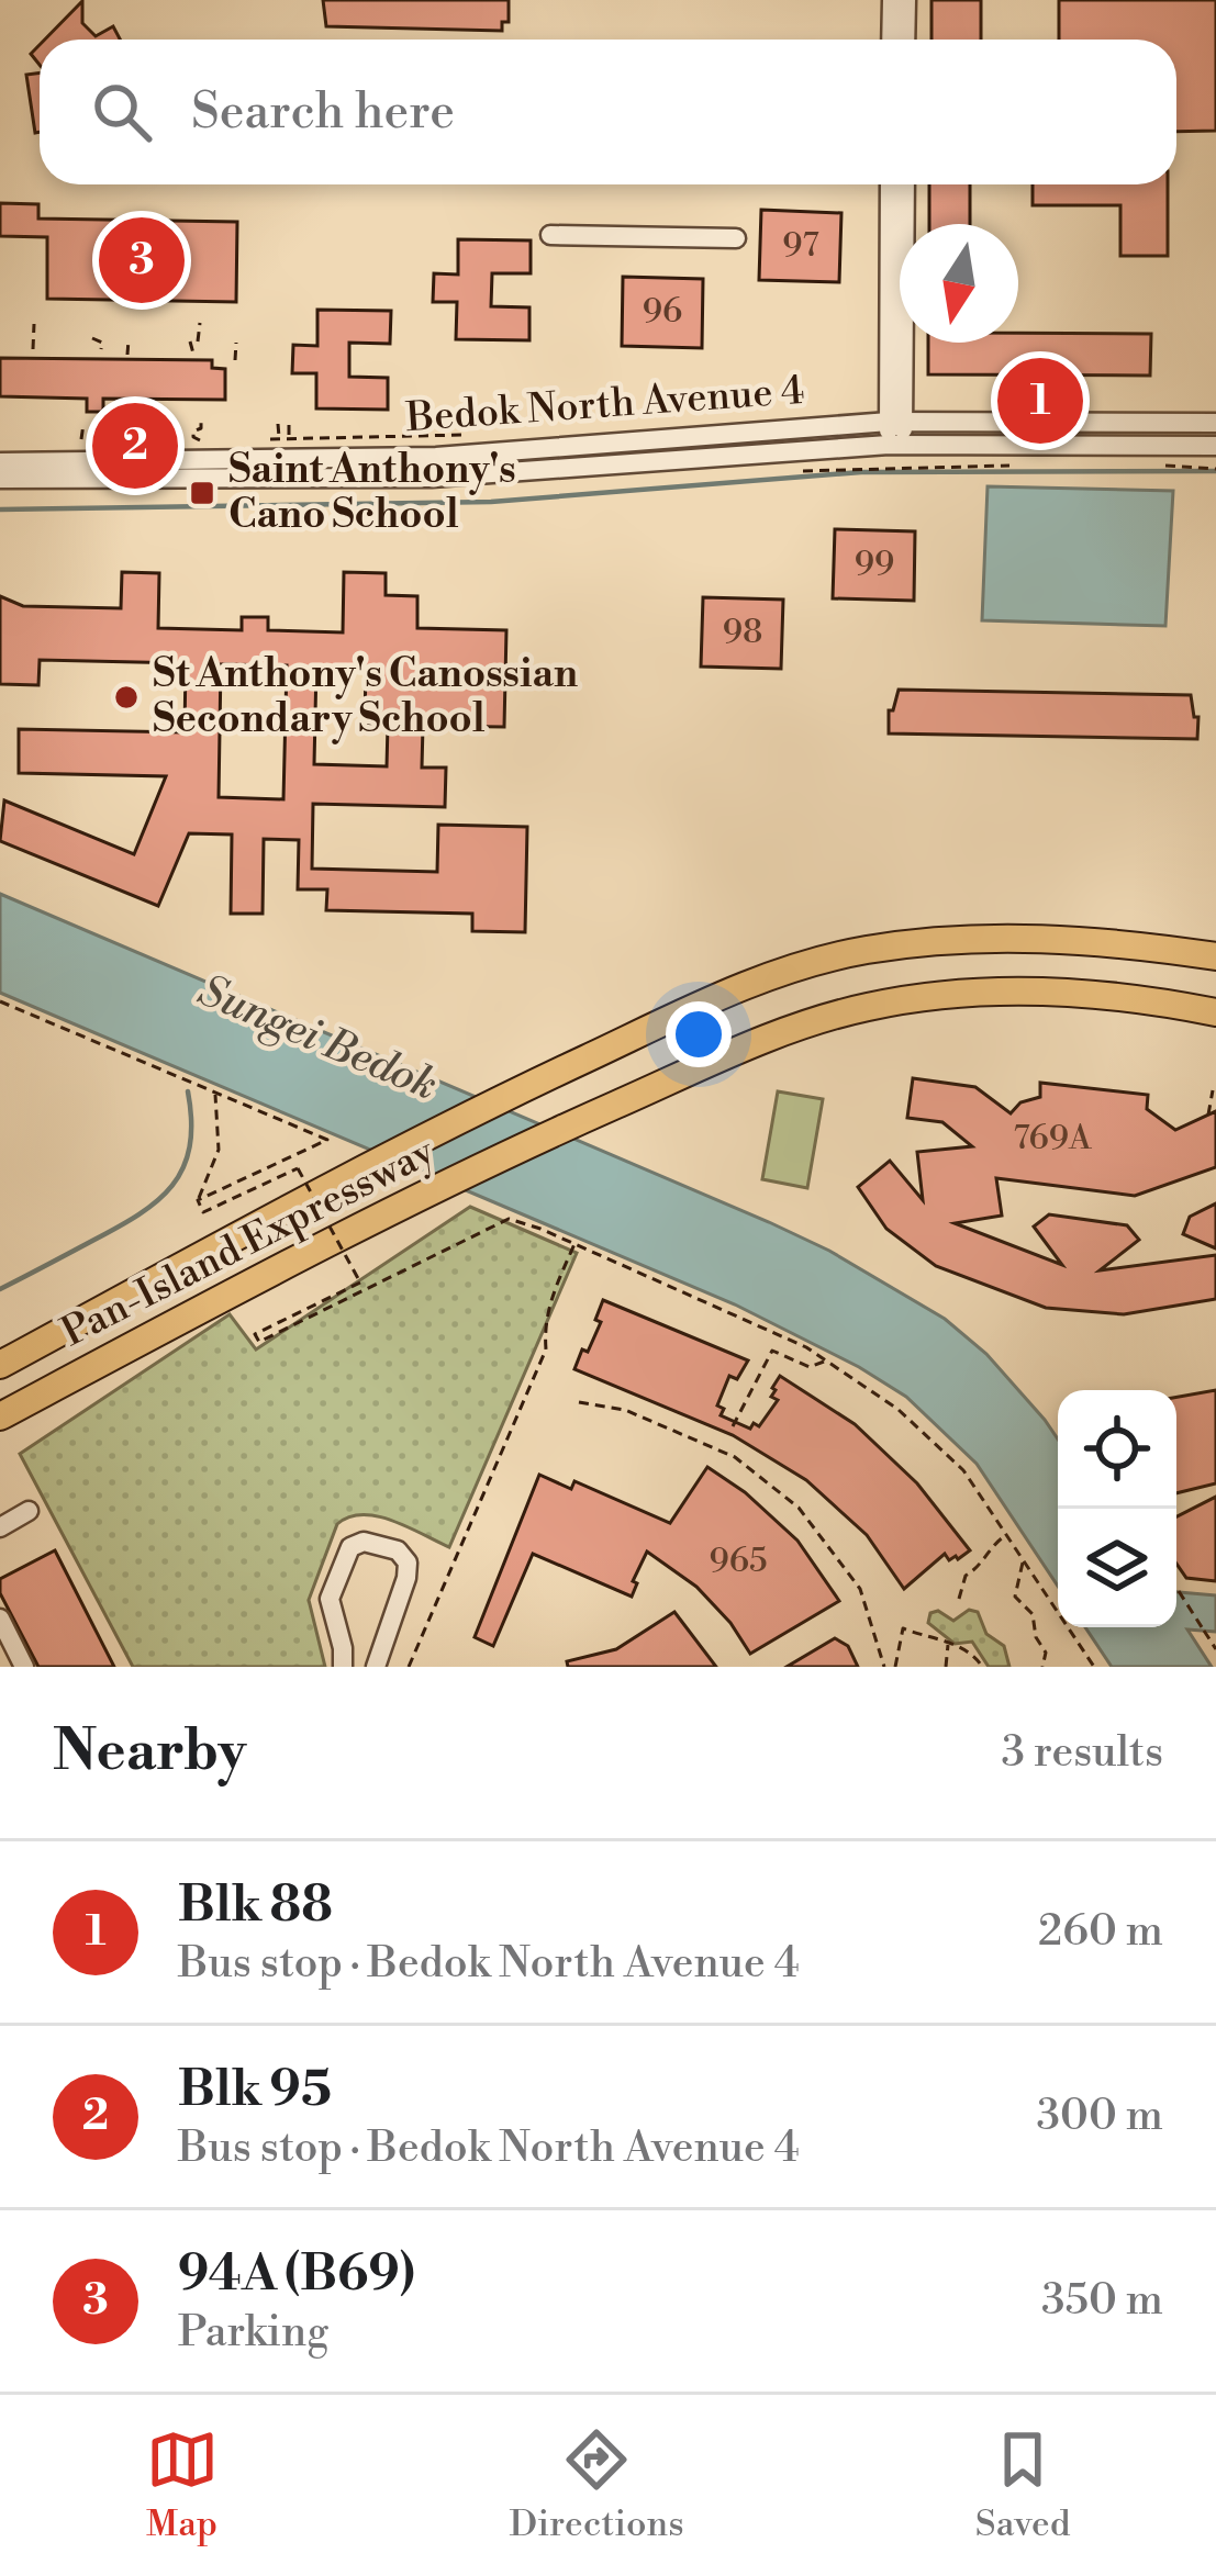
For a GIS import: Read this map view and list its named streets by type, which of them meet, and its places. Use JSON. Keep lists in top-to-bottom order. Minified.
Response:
{"streets":{"highway":["Pan-Island Expressway"],"street":["Bedok North Avenue 4"]},"water":["Sungei Bedok"],"places":{"transit":["Saint Anthony's Cano School"],"other":["St Anthony's Canossian Secondary School"]},"house_numbers":["97","96","99","98","769A","965"],"north":"bottom","page":{"search":"Search here","pins":["3","1","2"],"heading":["Nearby","3 results"],"list":[{"mark":"1","name":"Blk 88","note":"Bus stop · Bedok North Avenue 4","value":"260 m"},{"mark":"2","name":"Blk 95","note":"Bus stop · Bedok North Avenue 4","value":"300 m"},{"mark":"3","name":"94A (B69)","note":"Parking","value":"350 m"}],"nav":["Map","Directions","Saved"]}}
